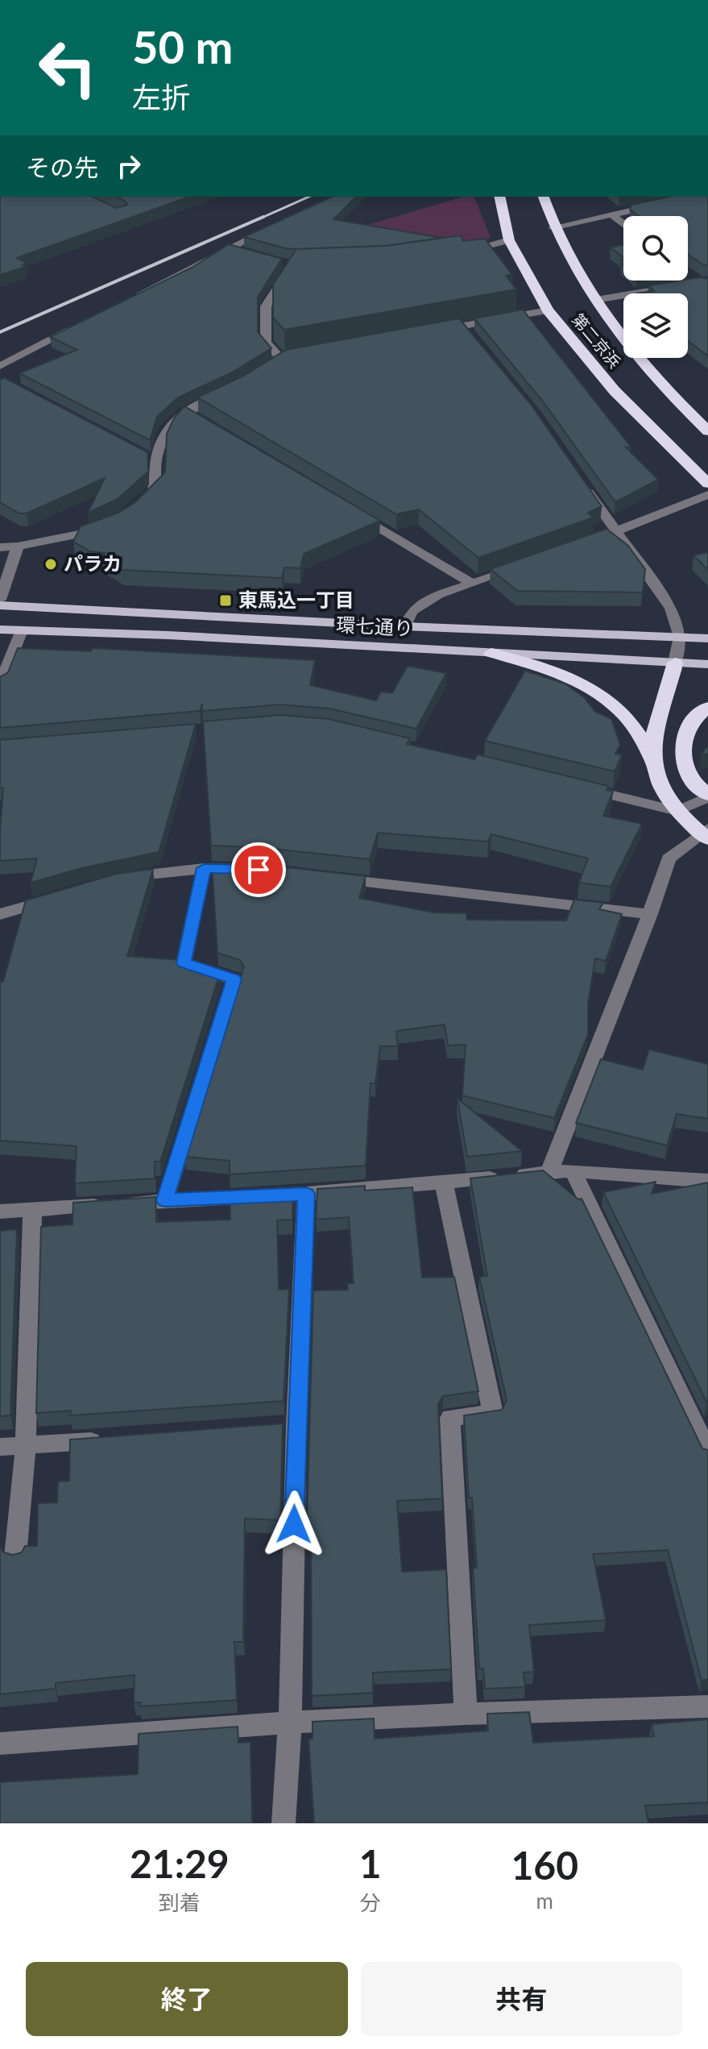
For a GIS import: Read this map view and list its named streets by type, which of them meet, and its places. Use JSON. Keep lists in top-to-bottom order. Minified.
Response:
{"streets":{"highway":["第二京浜"],"main road":["環七通り"]},"places":{"other":["パラカ"],"transit":["東馬込一丁目"]},"page":{"turn":["50 m","左折"],"then":"その先","eta":["21:29","到着","1","分","160","m"],"buttons":["終了","共有"]}}
